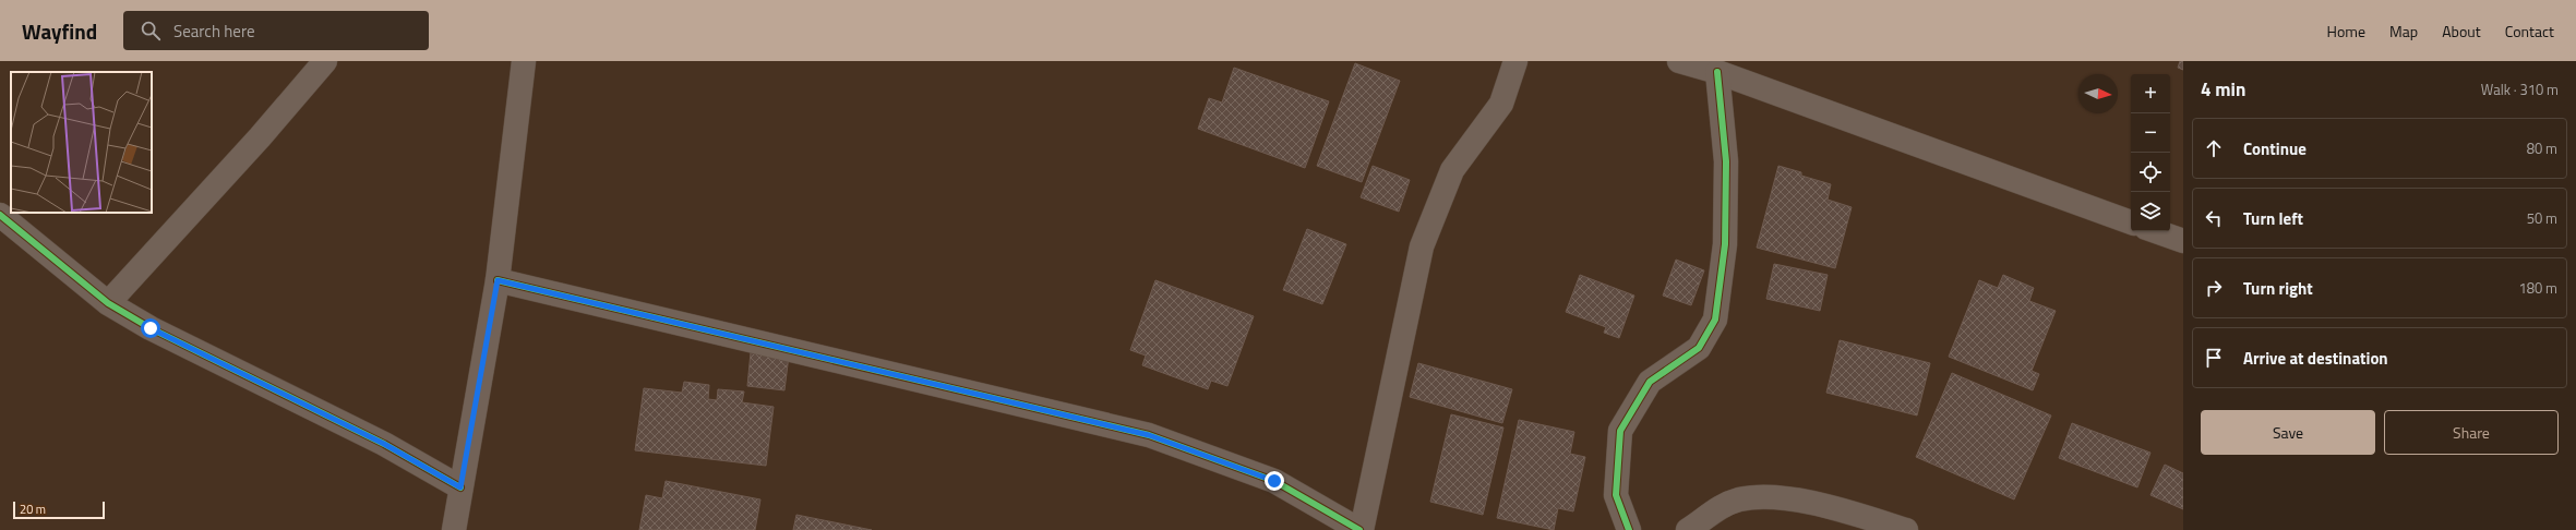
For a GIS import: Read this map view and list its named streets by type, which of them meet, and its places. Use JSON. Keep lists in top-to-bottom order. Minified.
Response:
{"scale_bar":"20 m","north":"right","page":{"header":"Wayfind","search":"Search here","nav":["Home","Map","About","Contact"],"heading":["4 min","Walk · 310 m"],"map_buttons":["+","−"],"list":[["Continue","80 m"],["Turn left","50 m"],["Turn right","180 m"],"Arrive at destination"],"buttons":["Save","Share"],"scale":"20 m"}}
